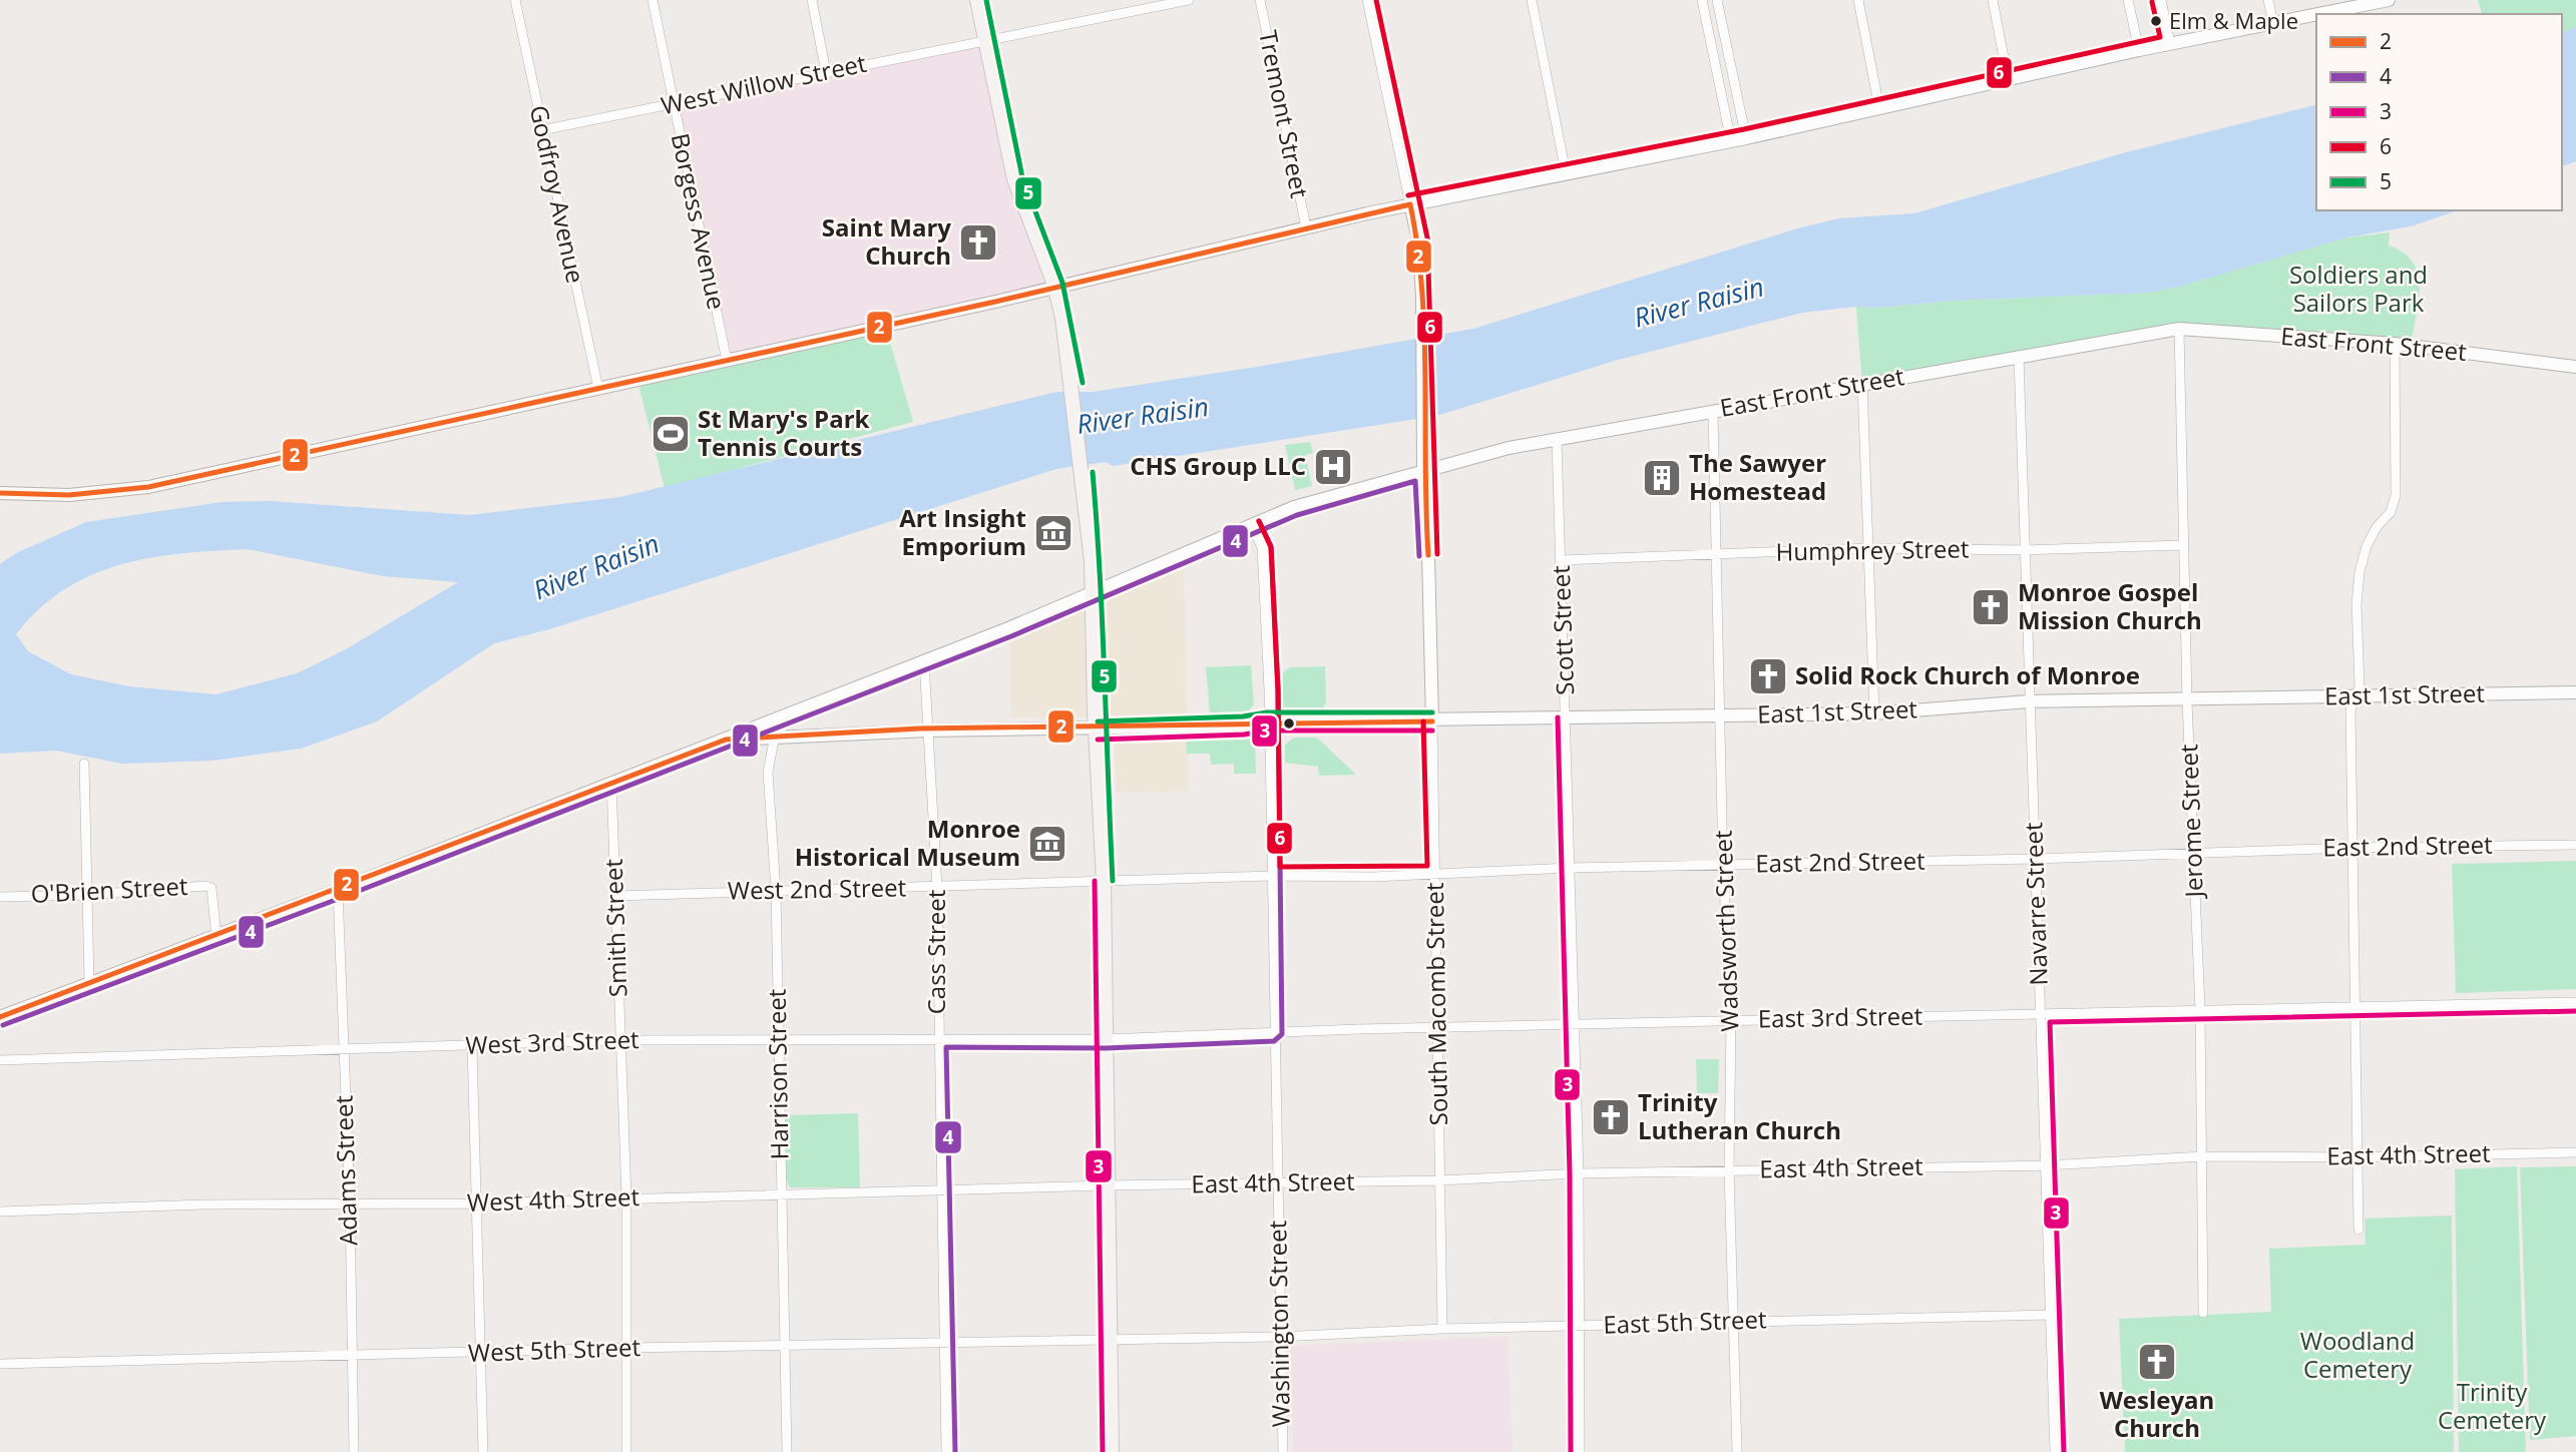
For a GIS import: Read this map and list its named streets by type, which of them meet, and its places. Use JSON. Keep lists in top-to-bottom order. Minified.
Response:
{"streets":{"street":["West Willow Street","Tremont Street","Godfroy Avenue","Borgess Avenue","East Front Street","Humphrey Street","Scott Street","East 1st Street","Jerome Street","East 2nd Street","West 2nd Street","O'Brien Street","Navarre Street","Smith Street","Wadsworth Street","Cass Street","South Macomb Street","East 3rd Street","West 3rd Street","Harrison Street","East 4th Street","Adams Street","West 4th Street","East 5th Street","Washington Street","West 5th Street"]},"crossings":[["West Willow Street","Godfroy Avenue"],["West Willow Street","Borgess Avenue"],["East Front Street","Scott Street"],["East Front Street","East 1st Street"],["East Front Street","Jerome Street"],["East Front Street","Navarre Street"],["East Front Street","Wadsworth Street"],["East Front Street","Cass Street"],["East Front Street","South Macomb Street"],["East Front Street","Washington Street"],["Humphrey Street","Scott Street"],["Humphrey Street","Jerome Street"],["Humphrey Street","Navarre Street"],["Humphrey Street","Wadsworth Street"],["Scott Street","East 1st Street"],["Scott Street","East 2nd Street"],["Scott Street","East 3rd Street"],["Scott Street","East 4th Street"],["Scott Street","East 5th Street"],["East 1st Street","Jerome Street"],["East 1st Street","Navarre Street"],["East 1st Street","Wadsworth Street"],["East 1st Street","Cass Street"],["East 1st Street","South Macomb Street"],["East 1st Street","Harrison Street"],["East 1st Street","Washington Street"],["Jerome Street","East 2nd Street"],["Jerome Street","East 3rd Street"],["Jerome Street","East 4th Street"],["East 2nd Street","West 2nd Street"],["East 2nd Street","Navarre Street"],["East 2nd Street","Wadsworth Street"],["East 2nd Street","South Macomb Street"],["East 2nd Street","Washington Street"],["West 2nd Street","Smith Street"],["West 2nd Street","Cass Street"],["West 2nd Street","Harrison Street"],["Navarre Street","East 3rd Street"],["Navarre Street","East 4th Street"],["Navarre Street","East 5th Street"],["Smith Street","West 3rd Street"],["Smith Street","West 4th Street"],["Smith Street","West 5th Street"],["Wadsworth Street","East 3rd Street"],["Wadsworth Street","East 4th Street"],["Wadsworth Street","East 5th Street"],["Cass Street","West 3rd Street"],["Cass Street","West 4th Street"],["Cass Street","West 5th Street"],["South Macomb Street","East 3rd Street"],["South Macomb Street","East 4th Street"],["South Macomb Street","East 5th Street"],["East 3rd Street","West 3rd Street"],["East 3rd Street","Washington Street"],["West 3rd Street","Harrison Street"],["West 3rd Street","Adams Street"],["Harrison Street","West 4th Street"],["Harrison Street","West 5th Street"],["East 4th Street","West 4th Street"],["East 4th Street","Washington Street"],["Adams Street","West 4th Street"],["Adams Street","West 5th Street"],["East 5th Street","Washington Street"],["East 5th Street","West 5th Street"]],"water":["River Raisin"],"parks":["Soldiers and Sailors Park","Woodland Cemetery","Trinity Cemetery"],"places":{"other":["Elm & Maple"],"church":["Saint Mary Church","Monroe Gospel Mission Church","Solid Rock Church of Monroe","Trinity Lutheran Church","Wesleyan Church"],"sports":["St Mary's Park Tennis Courts"],"hospital":["CHS Group LLC"],"building":["The Sawyer Homestead"],"museum":["Art Insight Emporium","Monroe Historical Museum"]},"lines":["transit line 6","transit line 5","transit line 2","transit line 4","transit line 3"],"legend":["2","4","3","6","5"]}
